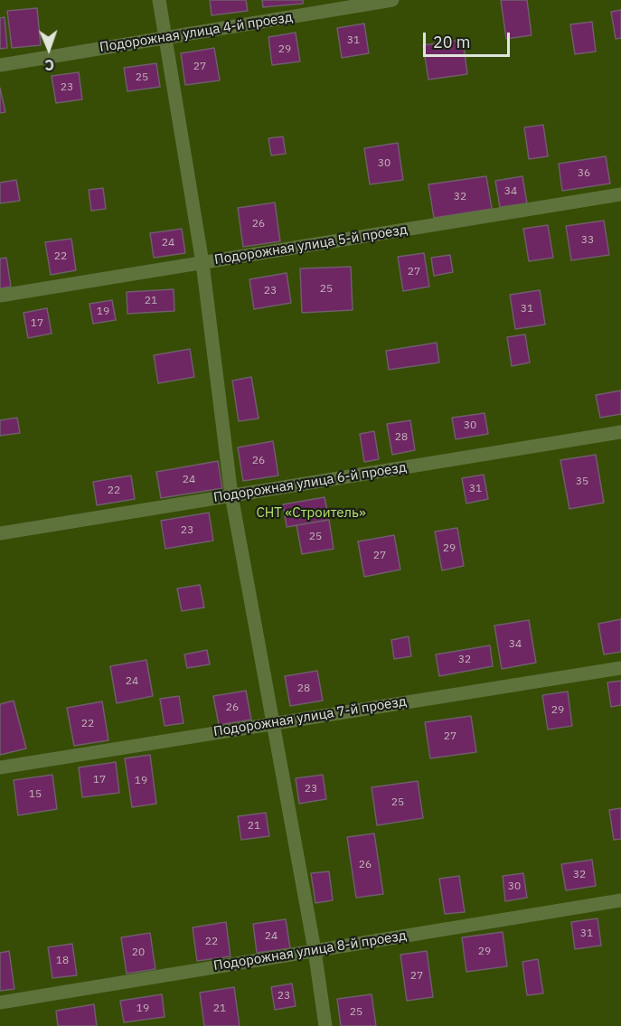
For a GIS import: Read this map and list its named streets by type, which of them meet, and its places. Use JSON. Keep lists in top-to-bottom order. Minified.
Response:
{"streets":{"street":["Подорожная улица 4-й проезд","Подорожная улица 5-й проезд","Подорожная улица 6-й проезд","Подорожная улица 7-й проезд","Подорожная улица 8-й проезд"]},"parks":["СНТ «Строитель»"],"house_numbers":["31","29","27","25","23","30","36","34","32","26","33","24","22","27","25","23","21","31","19","17","30","28","26","24","35","31","22","23","25","29","27","34","32","24","28","26","29","22","27","17","19","23","15","25","21","26","32","30","31","24","22","29","20","18","27","23","19","21","25"],"scale_bar":"20 m","north":"bottom"}
